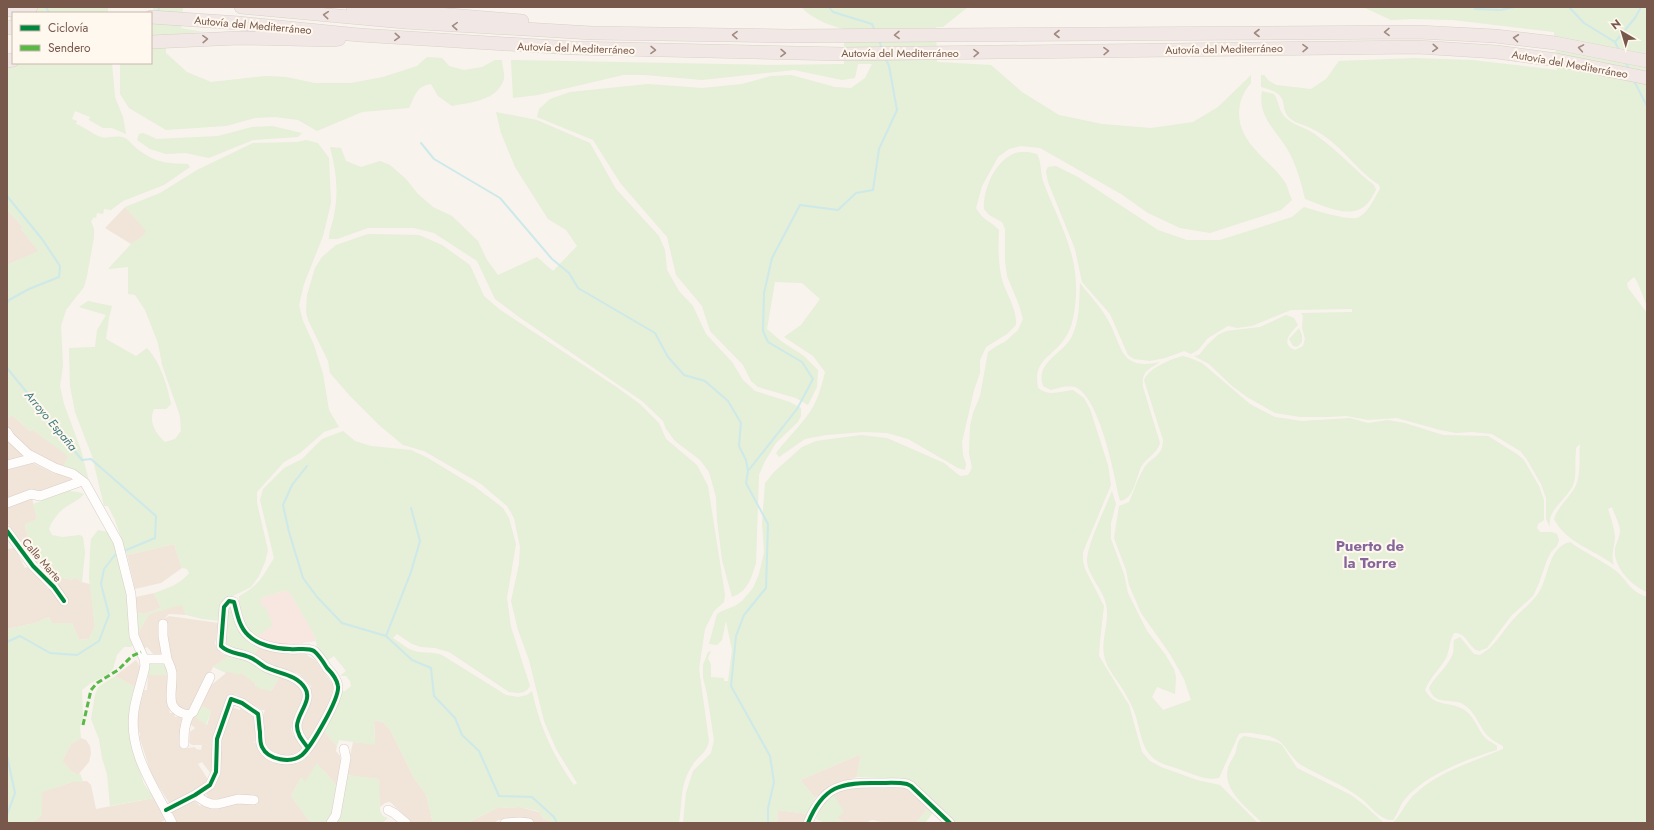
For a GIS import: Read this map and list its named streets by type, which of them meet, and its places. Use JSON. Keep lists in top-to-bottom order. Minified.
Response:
{"streets":{"highway":["Autovía del Mediterráneo"],"street":["Calle Marte"]},"districts":["Puerto de la Torre"],"water":["Arroyo España"],"legend":["Ciclovía","Sendero"],"north":"top left"}
